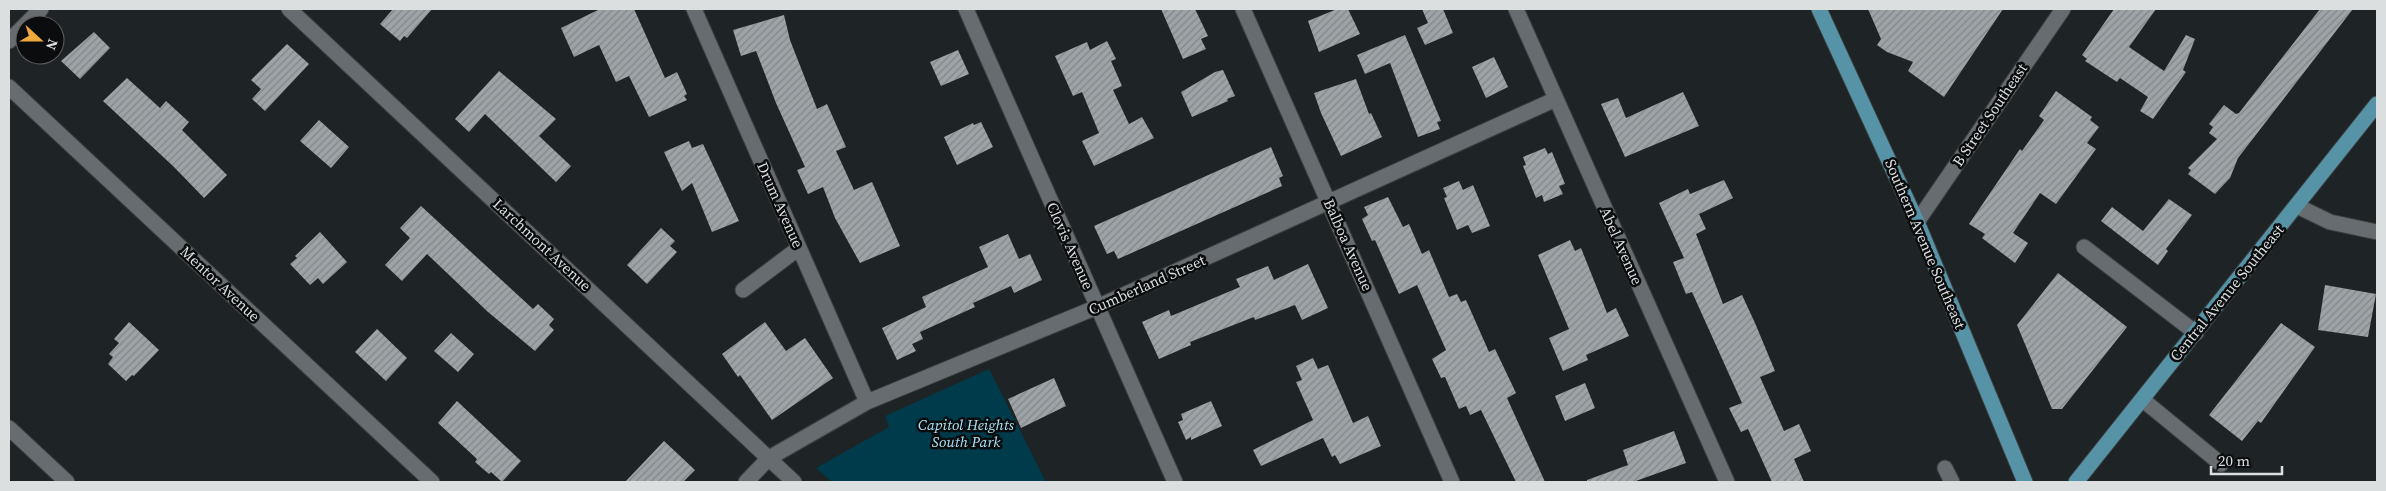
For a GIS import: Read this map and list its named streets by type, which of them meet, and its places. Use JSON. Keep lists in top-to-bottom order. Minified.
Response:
{"streets":{"main road":["Southern Avenue Southeast","Central Avenue Southeast"],"street":["B Street Southeast","Drum Avenue","Larchmont Avenue","Balboa Avenue","Clovis Avenue","Abel Avenue","Mentor Avenue","Cumberland Street"]},"crossings":[["B Street Southeast","Southern Avenue Southeast"],["Drum Avenue","Cumberland Street"],["Larchmont Avenue","Cumberland Street"],["Balboa Avenue","Cumberland Street"],["Clovis Avenue","Cumberland Street"],["Abel Avenue","Cumberland Street"]],"parks":["Capitol Heights South Park"],"scale_bar":"20 m","north":"right"}
